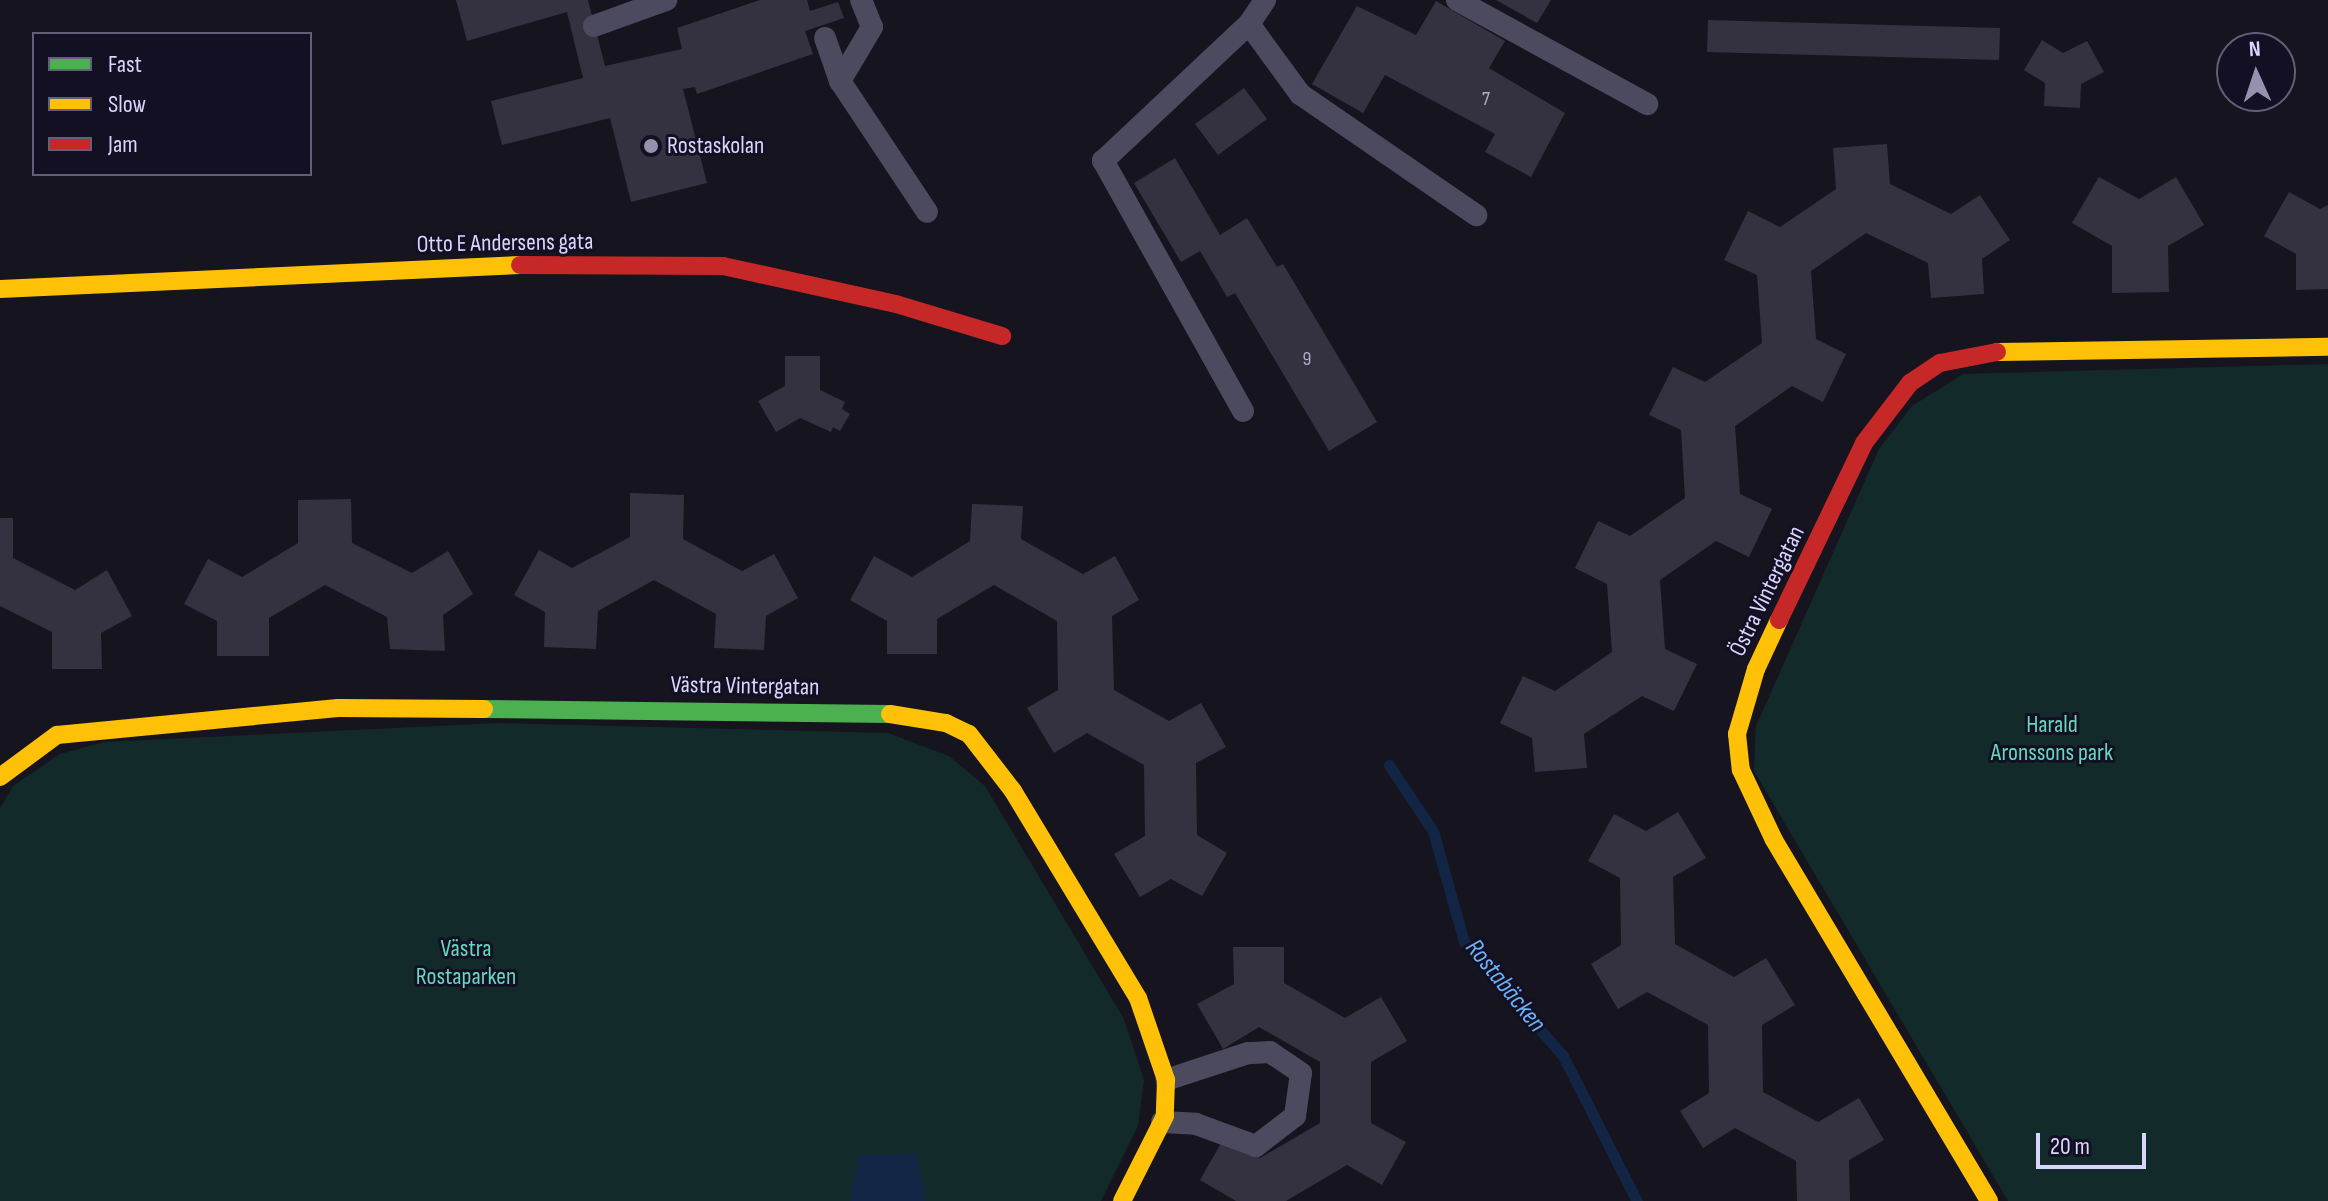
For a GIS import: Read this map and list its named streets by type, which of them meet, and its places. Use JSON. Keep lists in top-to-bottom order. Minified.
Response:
{"streets":{"street":["Otto E Andersens gata","Östra Vintergatan","Västra Vintergatan"]},"water":["Rostabäcken"],"parks":["Harald Aronssons park","Västra Rostaparken"],"places":["Rostaskolan"],"house_numbers":["7","9"],"legend":["Fast","Slow","Jam"],"scale_bar":"20 m","north":"top"}
